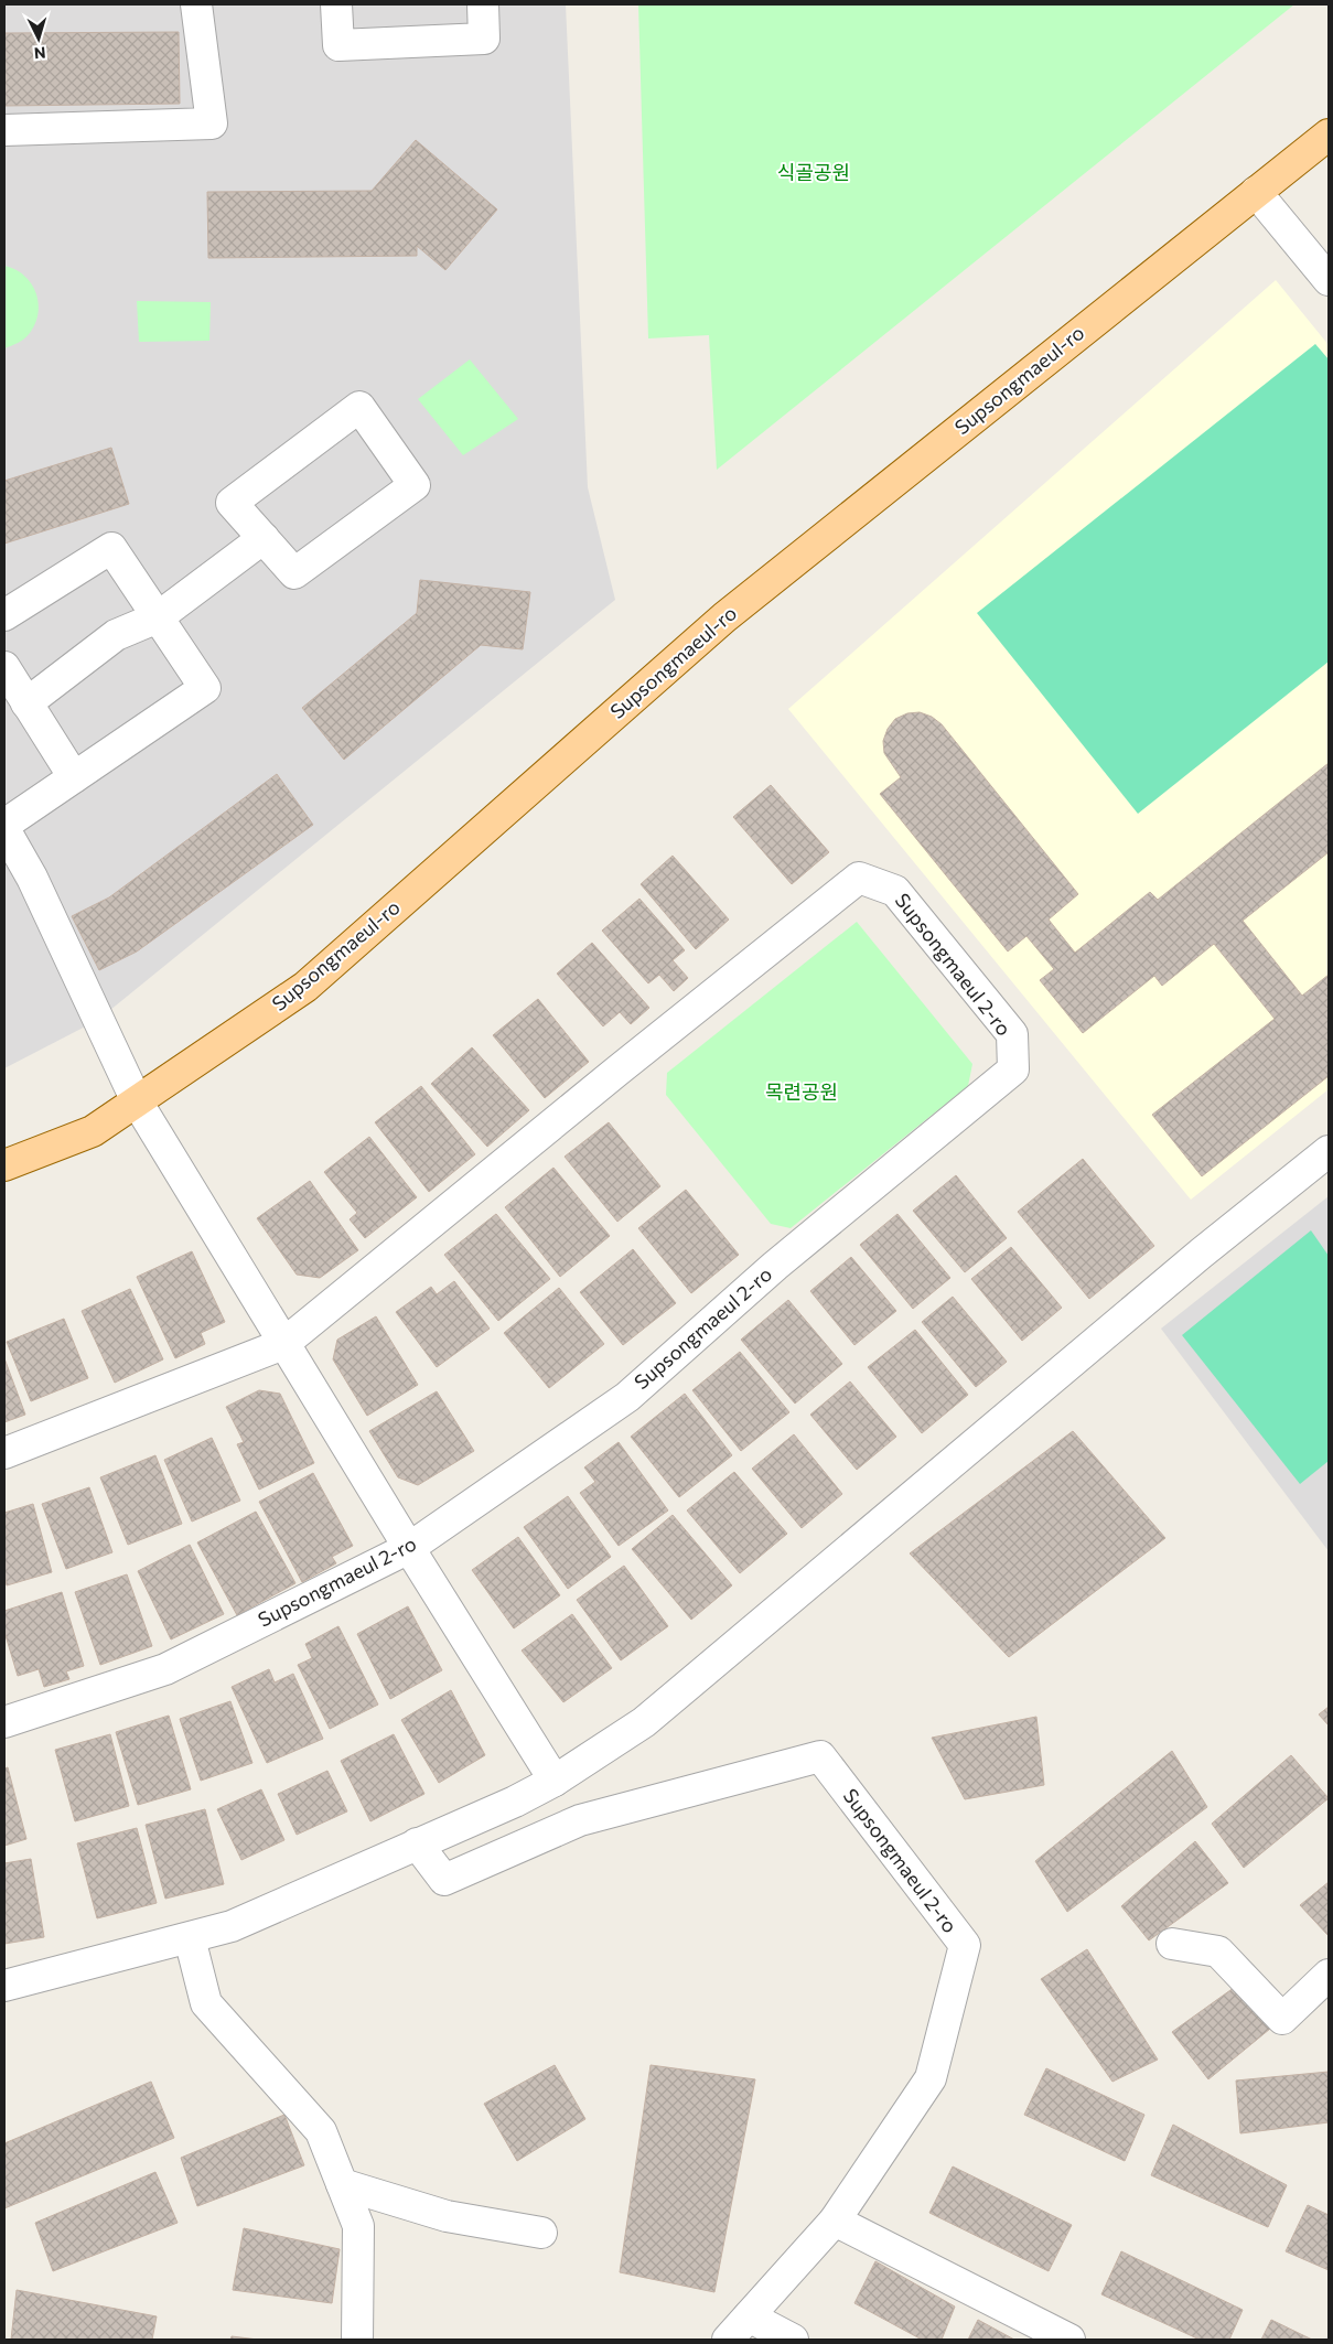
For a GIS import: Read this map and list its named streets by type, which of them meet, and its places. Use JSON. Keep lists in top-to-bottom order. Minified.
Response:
{"streets":{"main road":["Supsongmaeul-ro"],"street":["Supsongmaeul 2-ro"]},"parks":["식골공원","목련공원"],"north":"bottom"}
